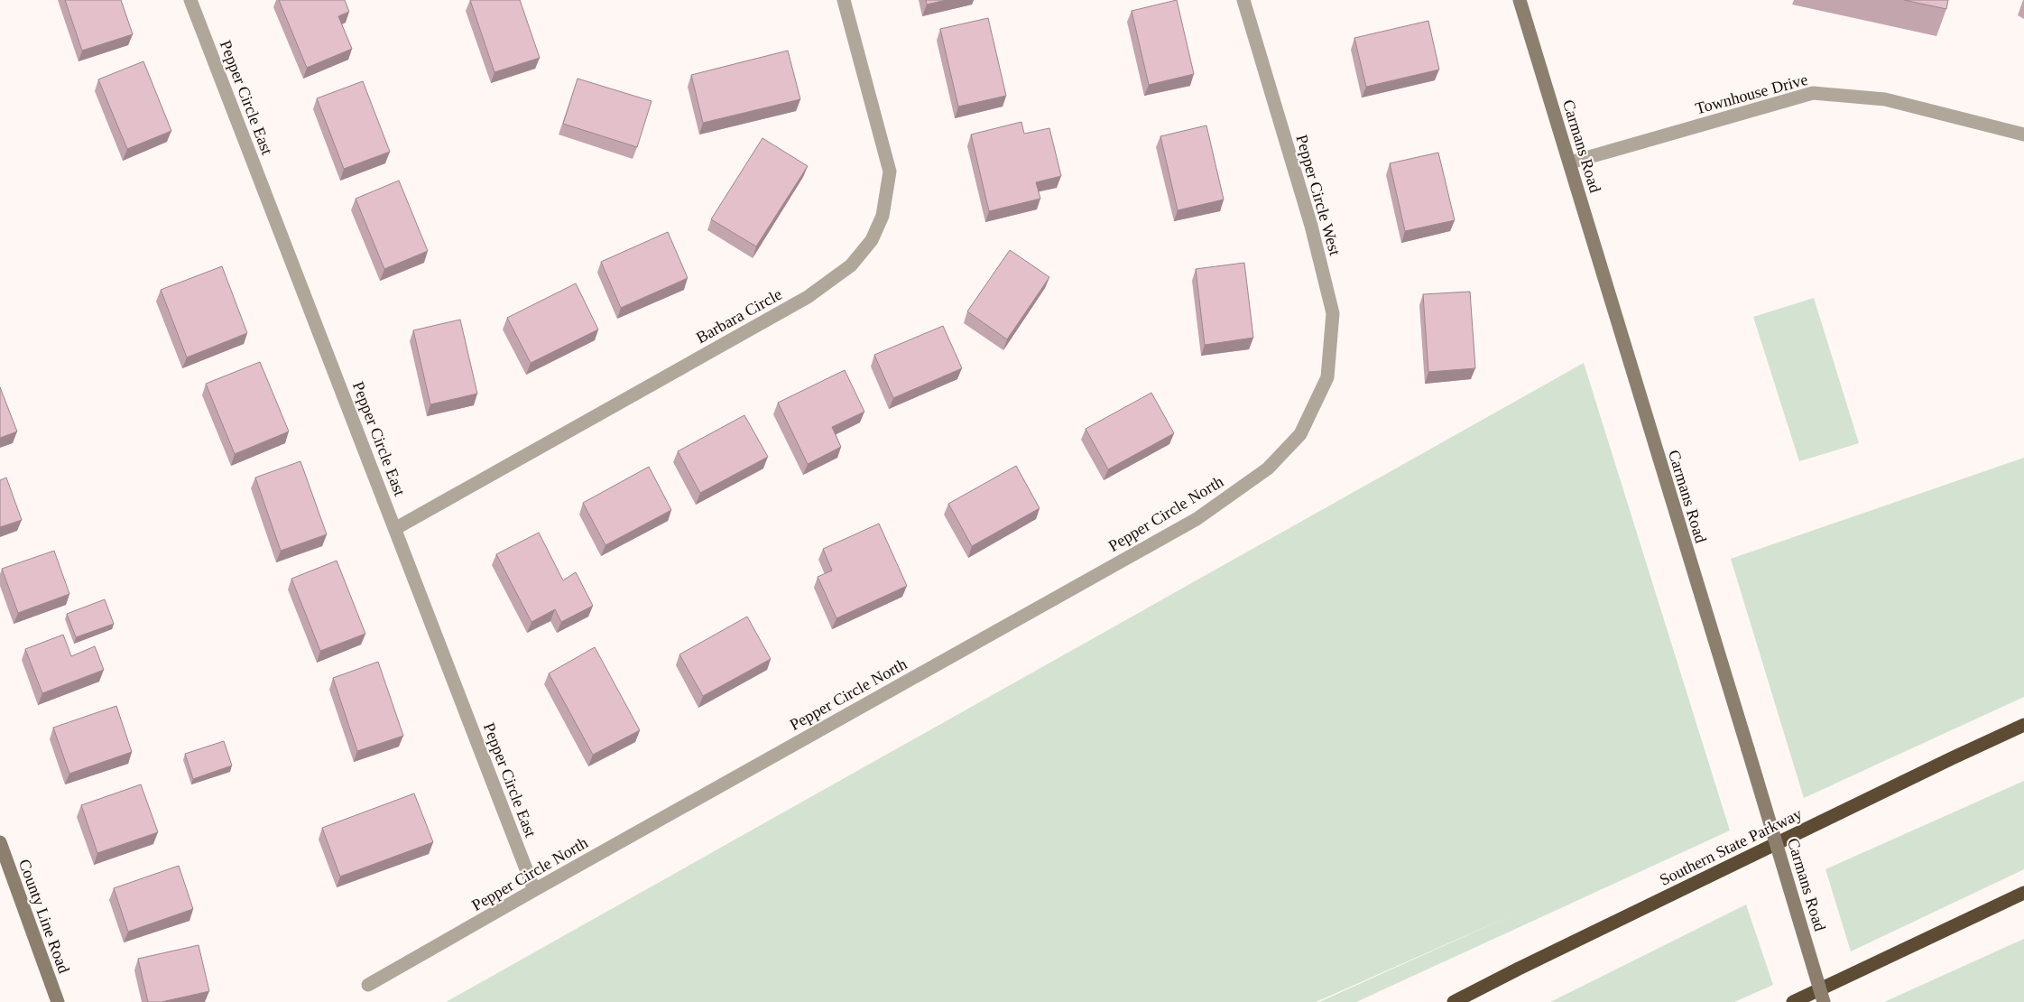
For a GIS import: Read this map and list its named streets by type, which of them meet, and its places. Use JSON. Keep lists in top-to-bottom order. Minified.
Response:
{"streets":{"highway":["Southern State Parkway"],"street":["Townhouse Drive","Pepper Circle East","Carmans Road","Pepper Circle West","Barbara Circle","Pepper Circle North","County Line Road"]},"crossings":[["Townhouse Drive","Carmans Road"],["Pepper Circle East","Barbara Circle"],["Pepper Circle East","Pepper Circle North"],["Pepper Circle West","Pepper Circle North"]]}
